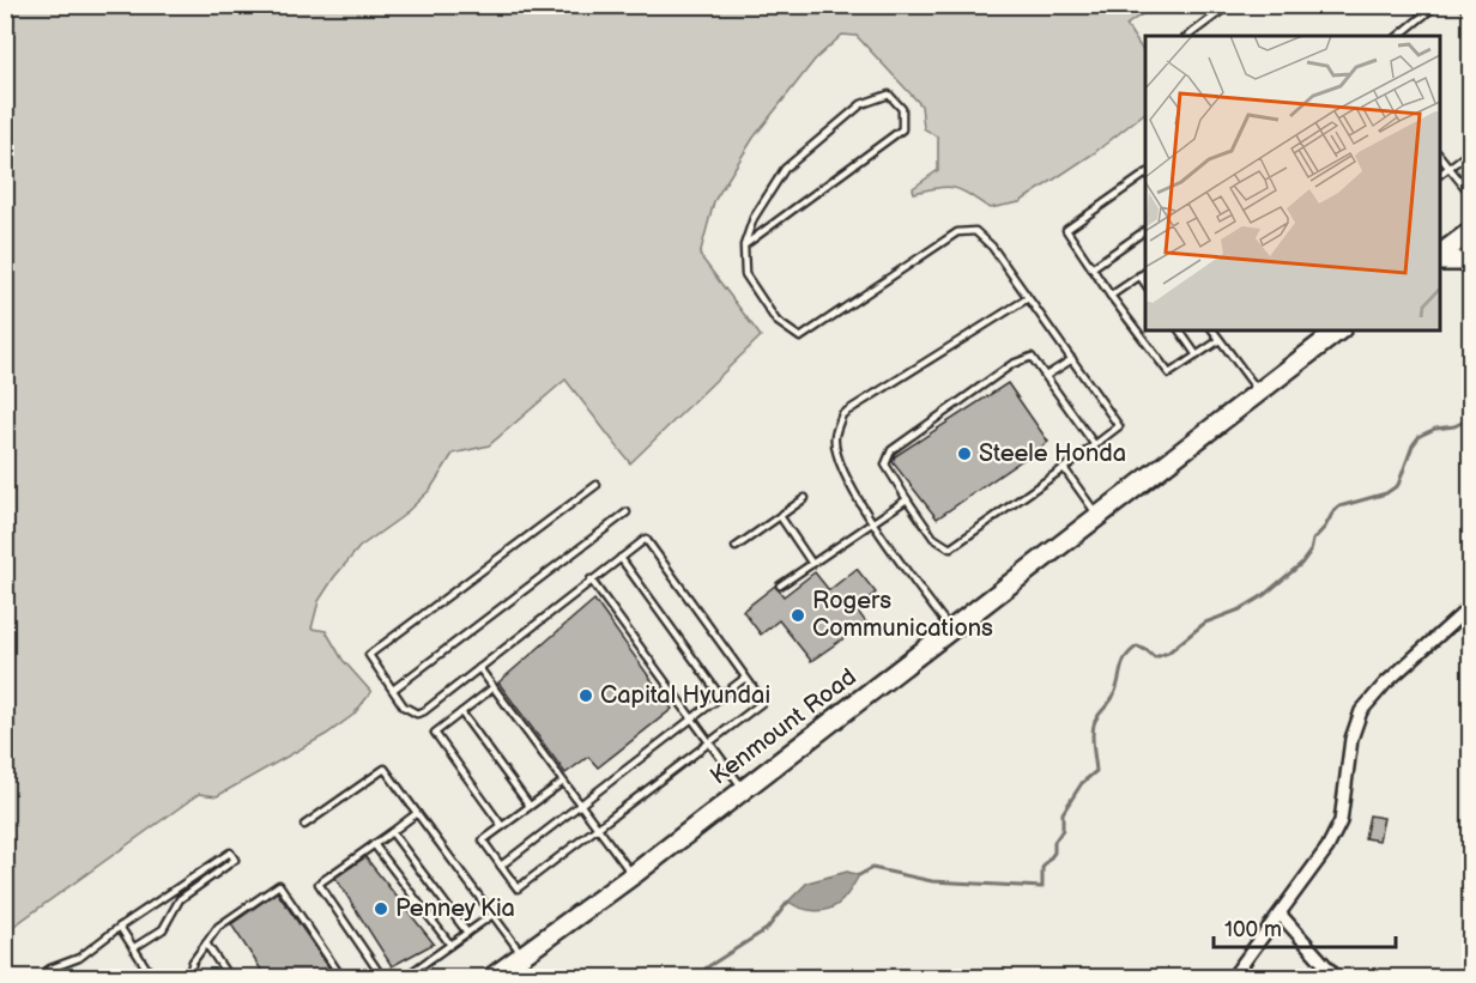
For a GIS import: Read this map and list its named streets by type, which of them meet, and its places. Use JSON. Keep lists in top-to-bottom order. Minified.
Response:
{"streets":{"main road":["Kenmount Road"]},"places":["Steele Honda","Rogers Communications","Capital Hyundai","Penney Kia"],"scale_bar":"100 m"}
